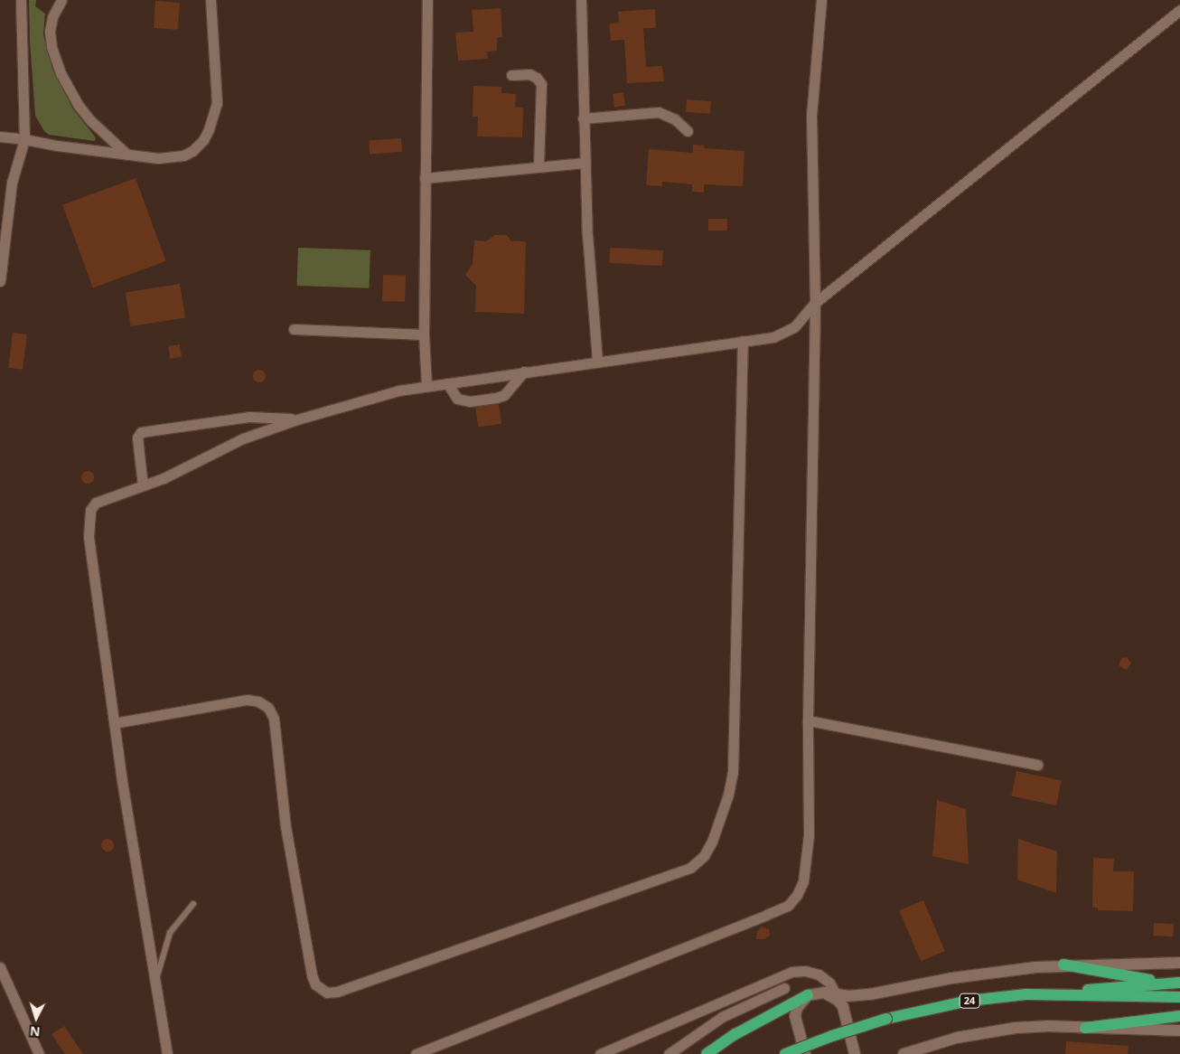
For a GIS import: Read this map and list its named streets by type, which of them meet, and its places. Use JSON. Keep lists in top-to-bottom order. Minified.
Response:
{"streets":{"main road":["24"]},"north":"bottom"}
